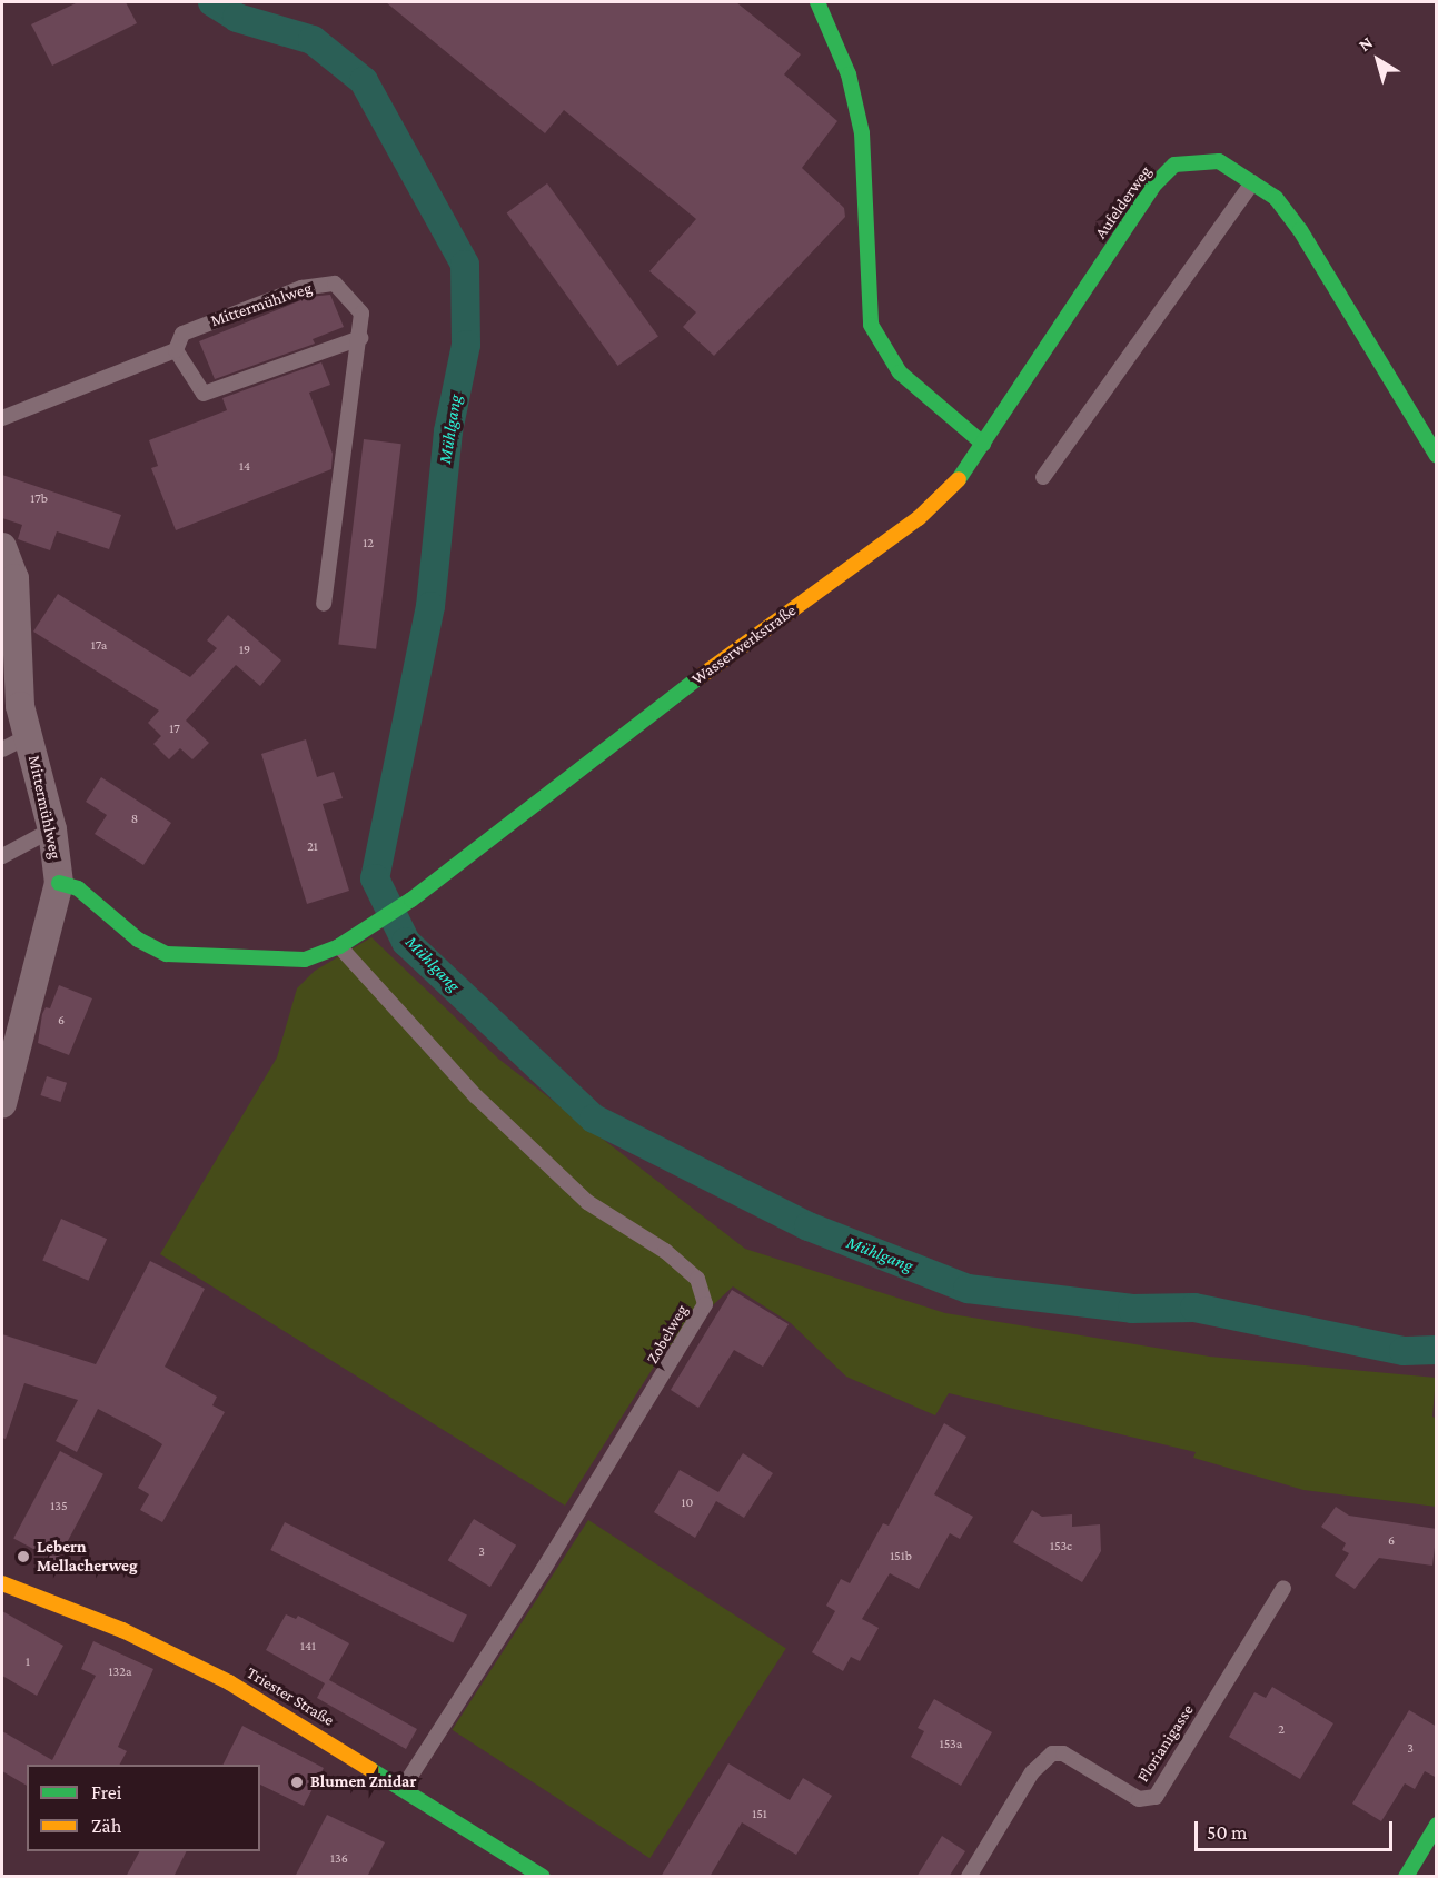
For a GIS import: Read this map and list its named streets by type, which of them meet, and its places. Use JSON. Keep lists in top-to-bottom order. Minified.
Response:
{"streets":{"street":["Aufelderweg","Mittermühlweg","Wasserwerkstraße","Triester Straße"],"lane":["Zobelweg","Florianigasse"]},"crossings":[["Aufelderweg","Wasserwerkstraße"],["Mittermühlweg","Wasserwerkstraße"],["Wasserwerkstraße","Zobelweg"],["Zobelweg","Triester Straße"]],"water":["Mühlgang"],"places":["Lebern Mellacherweg","Blumen Znidar"],"house_numbers":["14","17b","12","17a","19","17","8","21","6","10","135","6","153c","3","151b","141","1","132a","2","153a","3","151","136"],"legend":["Frei","Zäh"],"scale_bar":"50 m","north":"top left"}
